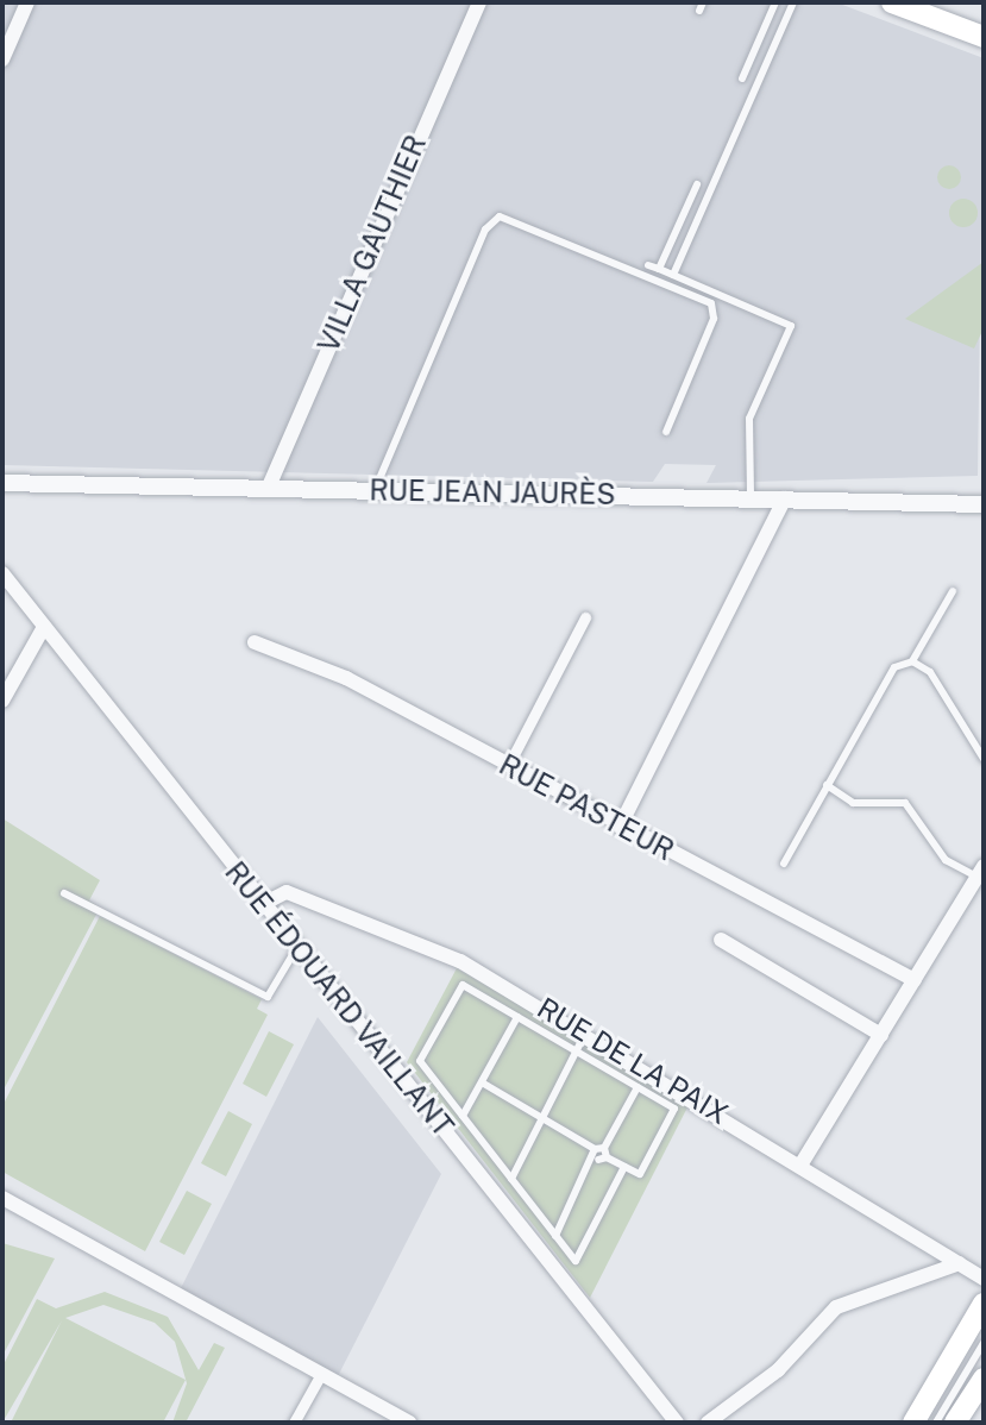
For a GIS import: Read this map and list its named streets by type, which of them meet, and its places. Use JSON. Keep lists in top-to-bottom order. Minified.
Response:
{"streets":{"street":["VILLA GAUTHIER","RUE JEAN JAURÈS","RUE PASTEUR","RUE ÉDOUARD VAILLANT","RUE DE LA PAIX"]},"crossings":[["VILLA GAUTHIER","RUE JEAN JAURÈS"],["RUE ÉDOUARD VAILLANT","RUE DE LA PAIX"]]}
